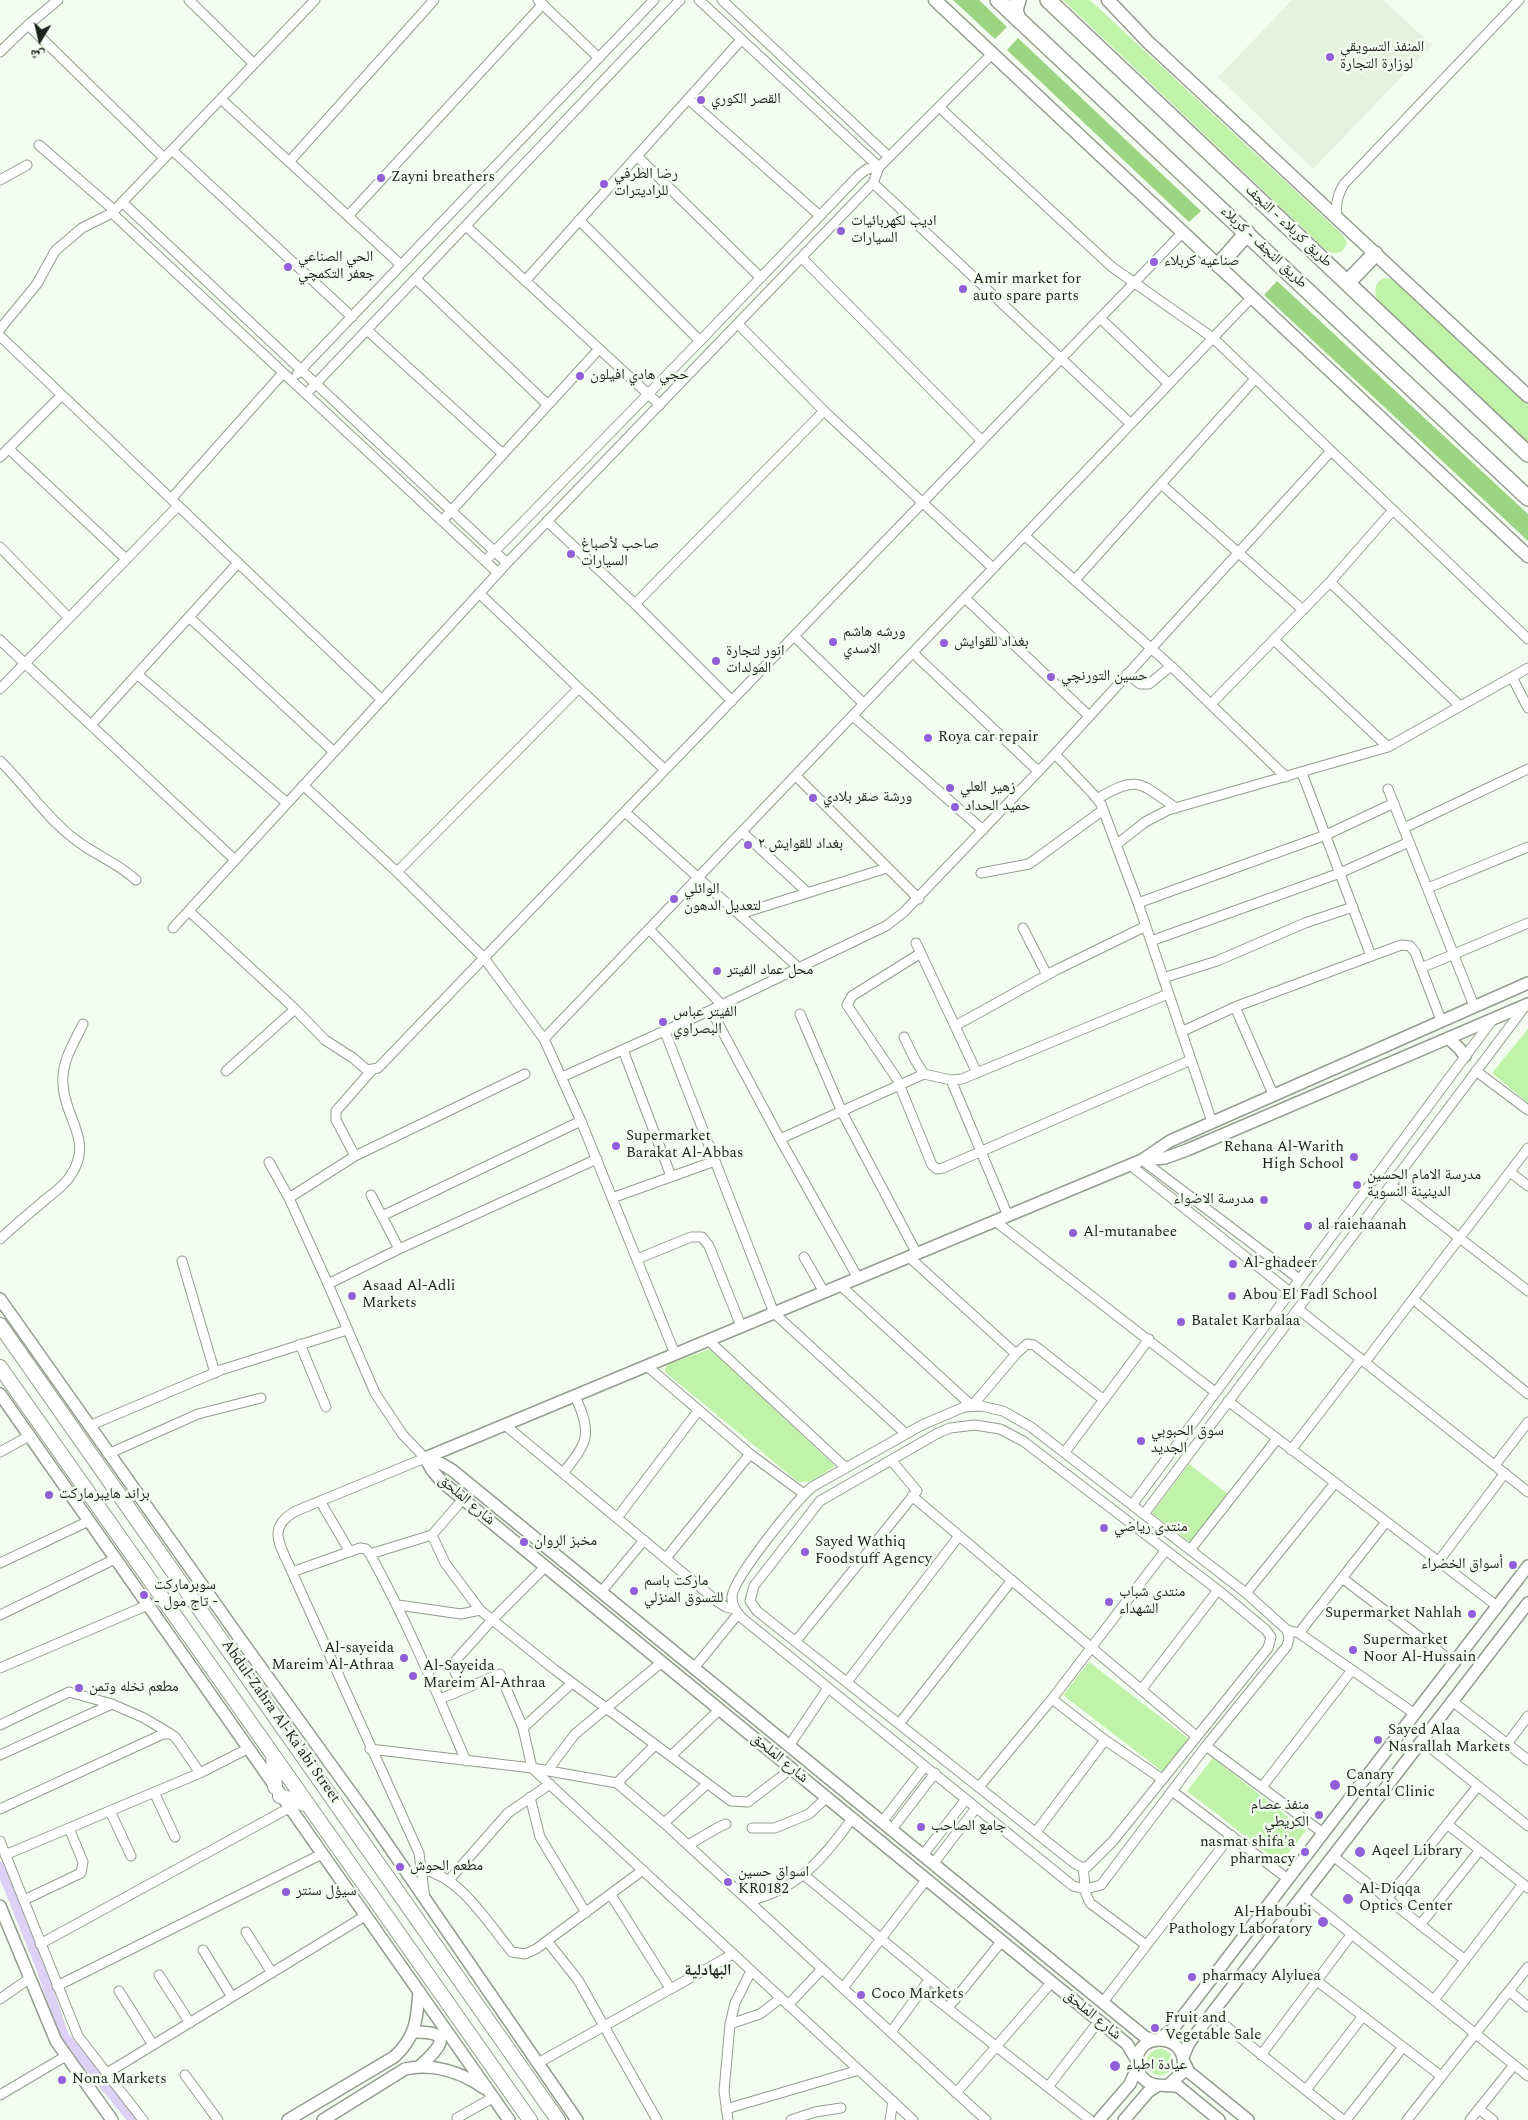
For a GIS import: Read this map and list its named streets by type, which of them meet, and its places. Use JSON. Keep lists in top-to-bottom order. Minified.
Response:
{"streets":{"highway":["طريق كربلاء - النجف","طريق النجف - كربلاء"],"main road":["Abdul-Zahra Al-Ka'abi Street"],"street":["شارع الملحق"]},"districts":["البهادلية"],"places":["المنفذ التسويقي لوزارة التجارة","القصر الكوري","Zayni breathers","رضا الطرفي للراديترات","اديب لكهربائيات السيارات","صناعيه كربلاء","الحي الصناعي جعفر التكمچي","Amir market for auto spare parts","حجي هادي افيلون","صاحب لأصباغ السيارات","ورشه هاشم الاسدي","بغداد للقوايش","انور لتجارة المولدات","حسين التورنچي","Roya car repair","زهير العلي","ورشة صقر بلادي","حميد الحداد","بغداد للقوايش ٢","الوائلي لتعديل الدهون","محل عماد الفيتر","الفيتر عباس البصراوي","Supermarket Barakat Al-Abbas","Rehana Al-Warith High School","مدرسة الامام الحسين الدينينة النسوية","مدرسة الاضواء","al raiehaanah","Al-mutanabee","Al-ghadeer","Asaad Al-Adli Markets","Abou El Fadl School","Batalet Karbalaa","سوق الحبوبي الجديد","براند هايبرماركت","منتدى رياضي","مخبز الروان","Sayed Wathiq Foodstuff Agency","أسواق الخضراء","ماركت باسم للتسوق المنزلي","سوبرماركت - تاج مول -","منتدى شباب الشهداء","Supermarket Nahlah","Supermarket Noor Al-Hussain","Al-sayeida Mareim Al-Athraa","Al-Sayeida Mareim Al-Athraa","مطعم نخله وتمن","Sayed Alaa Nasrallah Markets","Canary Dental Clinic","منفذ عصام الكريطي","جامع الصاحب","nasmat shifa'a pharmacy","Aqeel Library","مطعم الحوش","اسواق حسين KR0182","سيؤل سنتر","Al-Diqqa Optics Center","Al-Haboubi Pathology Laboratory","pharmacy Alyluea","Coco Markets","Fruit and Vegetable Sale","عيادة اطباء","Nona Markets"],"north":"bottom"}
